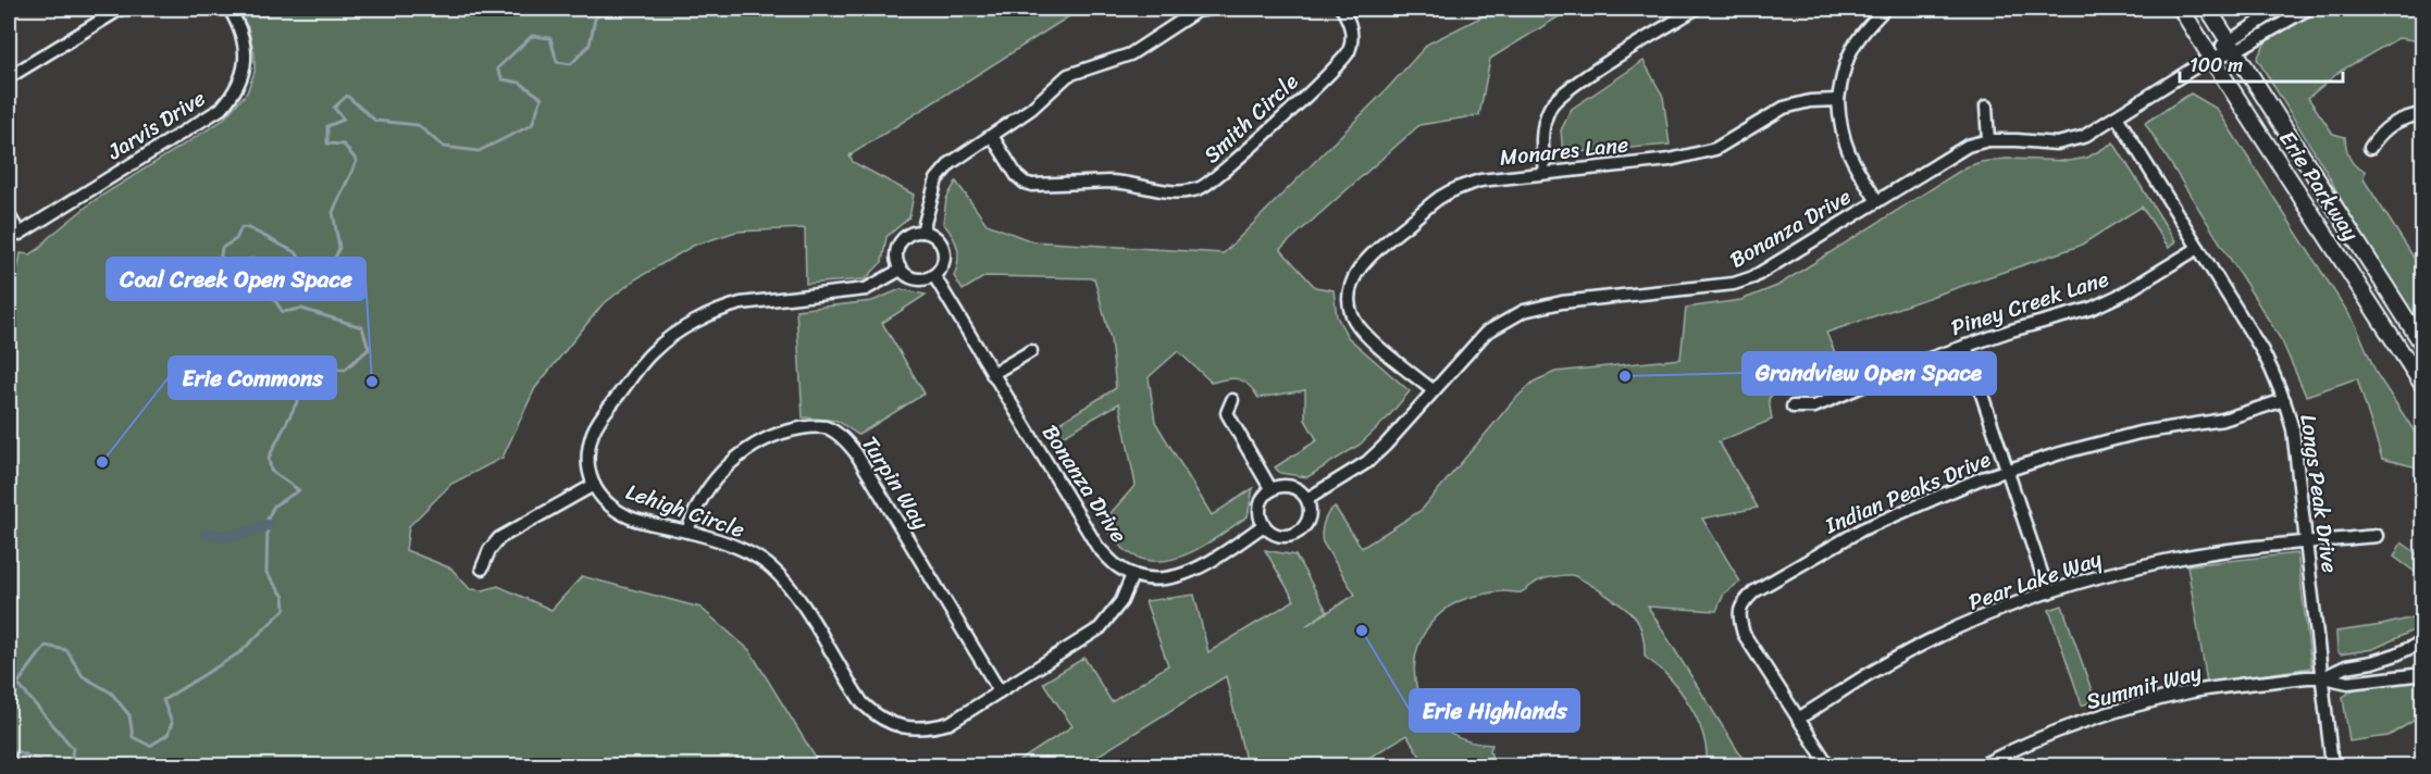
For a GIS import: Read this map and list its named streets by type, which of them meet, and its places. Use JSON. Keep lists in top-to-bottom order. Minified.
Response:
{"streets":{"main road":["Erie Parkway"],"street":["Smith Circle","Jarvis Drive","Monares Lane","Bonanza Drive","Piney Creek Lane","Turpin Way","Indian Peaks Drive","Longs Peak Drive","Lehigh Circle","Pear Lake Way","Summit Way"]},"crossings":[["Monares Lane","Bonanza Drive"],["Erie Parkway","Bonanza Drive"],["Bonanza Drive","Longs Peak Drive"],["Bonanza Drive","Lehigh Circle"],["Piney Creek Lane","Longs Peak Drive"],["Turpin Way","Lehigh Circle"],["Indian Peaks Drive","Longs Peak Drive"],["Indian Peaks Drive","Pear Lake Way"],["Longs Peak Drive","Pear Lake Way"],["Longs Peak Drive","Summit Way"]],"places":["Grandview Open Space","Coal Creek Open Space","Erie Commons","Erie Highlands"],"scale_bar":"100 m"}
